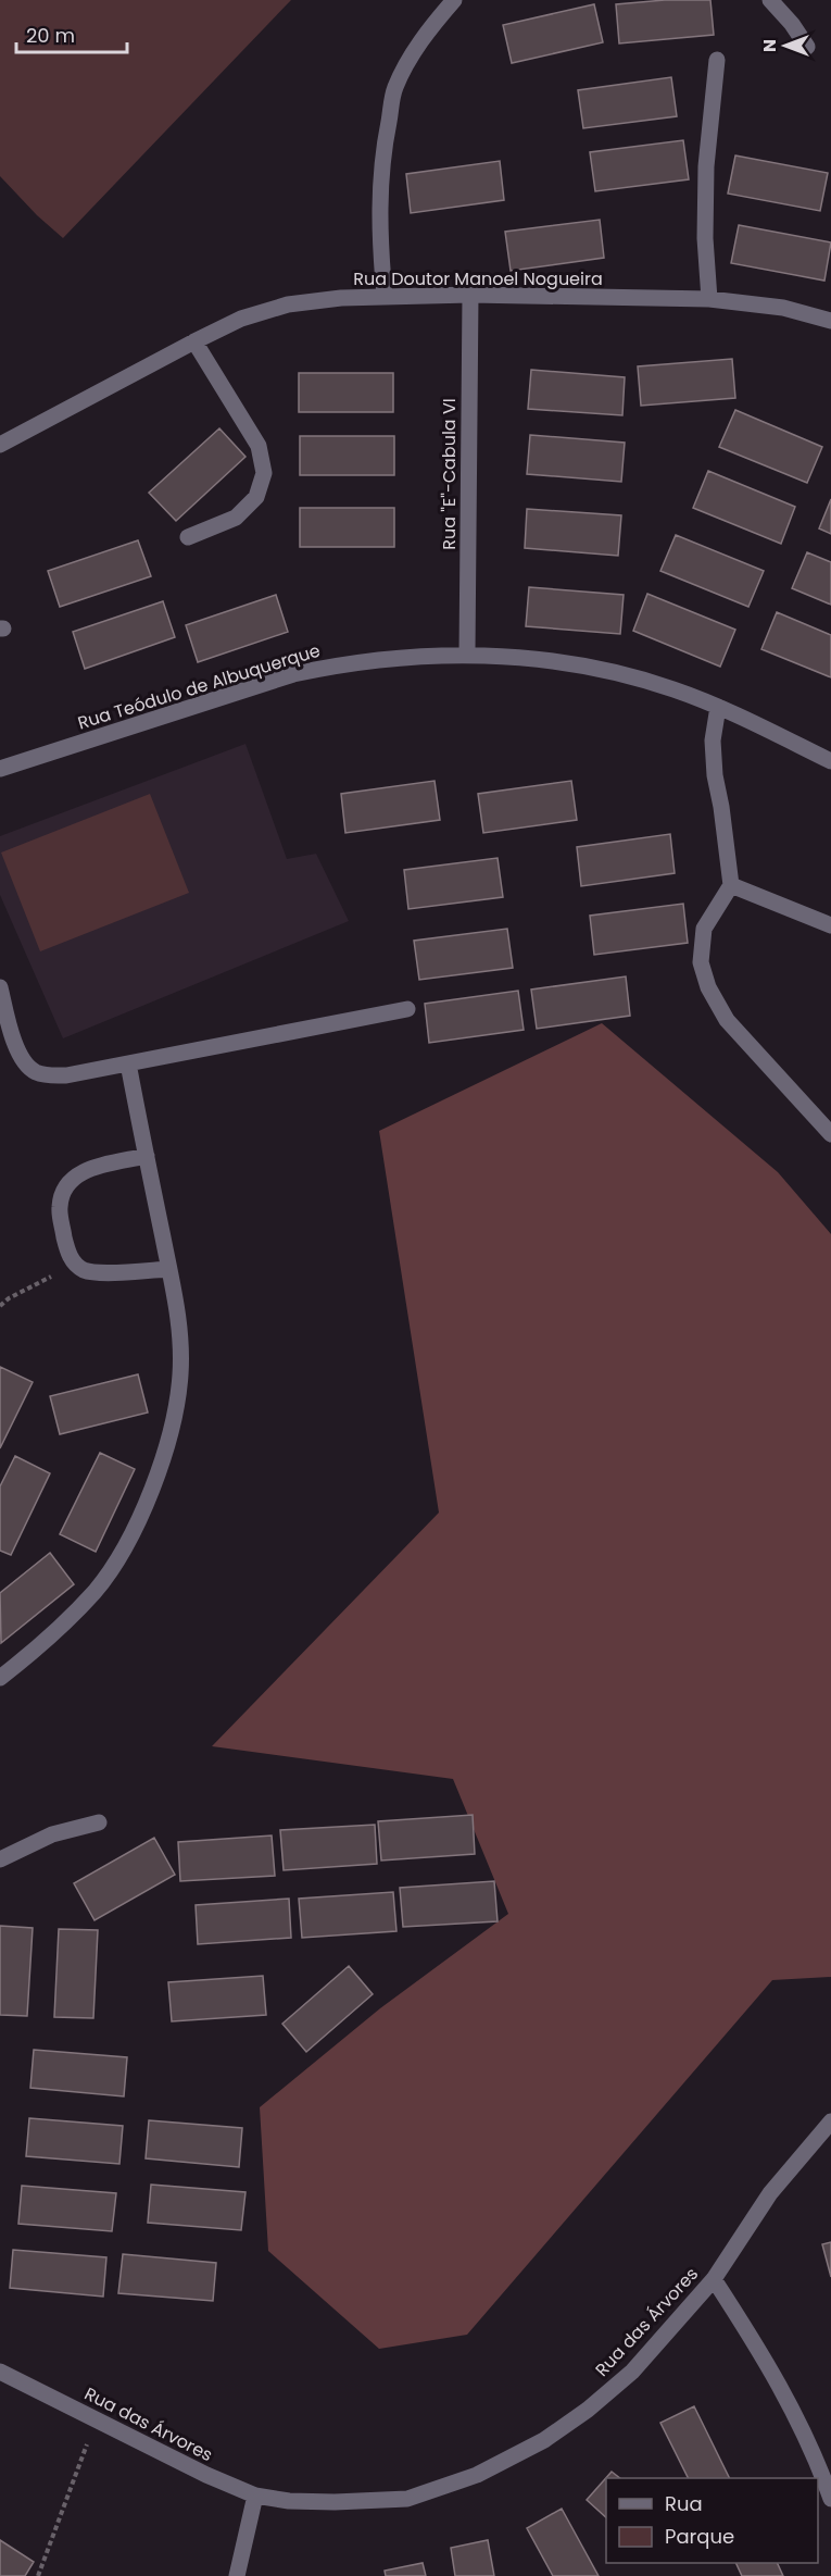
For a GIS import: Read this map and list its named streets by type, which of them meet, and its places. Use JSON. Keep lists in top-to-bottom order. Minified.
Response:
{"streets":{"street":["Rua Doutor Manoel Nogueira","Rua \"E\"-Cabula VI","Rua Teódulo de Albuquerque","Rua das Árvores"]},"crossings":[["Rua Doutor Manoel Nogueira","Rua \"E\"-Cabula VI"],["Rua \"E\"-Cabula VI","Rua Teódulo de Albuquerque"]],"legend":["Rua","Parque"],"scale_bar":"20 m","north":"left"}
